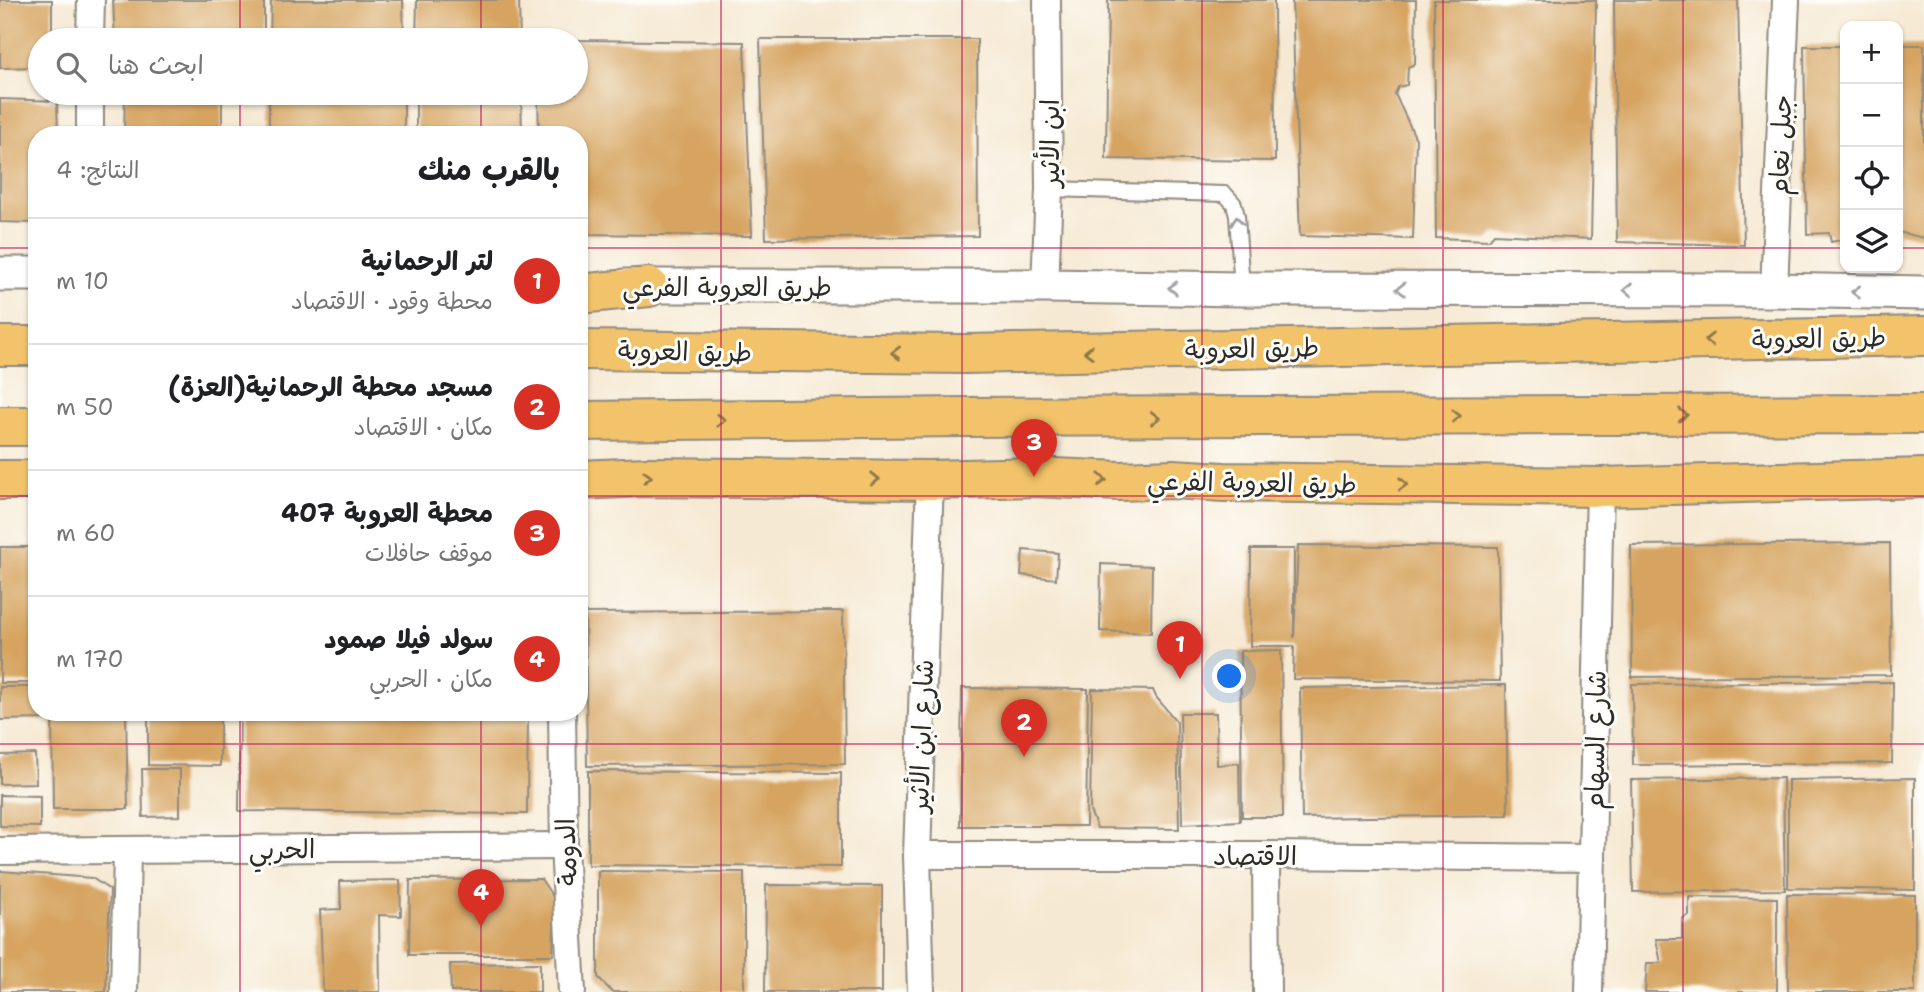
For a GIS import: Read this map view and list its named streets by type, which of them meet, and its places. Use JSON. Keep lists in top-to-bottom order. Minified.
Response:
{"streets":{"main road":["طريق العروبة الفرعي","طريق العروبة"],"street":["ابن الأثير","جبل نعام","شارع ابن الأثير","شارع السهام","الحربي","الدومة","الاقتصاد"]},"crossings":[["ابن الأثير","طريق العروبة الفرعي"],["جبل نعام","طريق العروبة الفرعي"],["طريق العروبة الفرعي","شارع ابن الأثير"],["طريق العروبة الفرعي","شارع السهام"],["شارع ابن الأثير","الاقتصاد"],["شارع السهام","الاقتصاد"],["الحربي","الدومة"]],"page":{"map_buttons":["+","−"],"search":"ابحث هنا","heading":["بالقرب منك","النتائج: 4"],"list":[{"mark":"1","name":"لتر الرحمانية","note":"محطة وقود · الاقتصاد","value":"10 m"},{"mark":"2","name":"مسجد محطة الرحمانية(العزة)","note":"مكان · الاقتصاد","value":"50 m"},{"mark":"3","name":"محطة العروبة 407","note":"موقف حافلات","value":"60 m"},{"mark":"4","name":"سولد فيلا صمود","note":"مكان · الحربي","value":"170 m"}],"pins":["3","1","2","4"]}}
